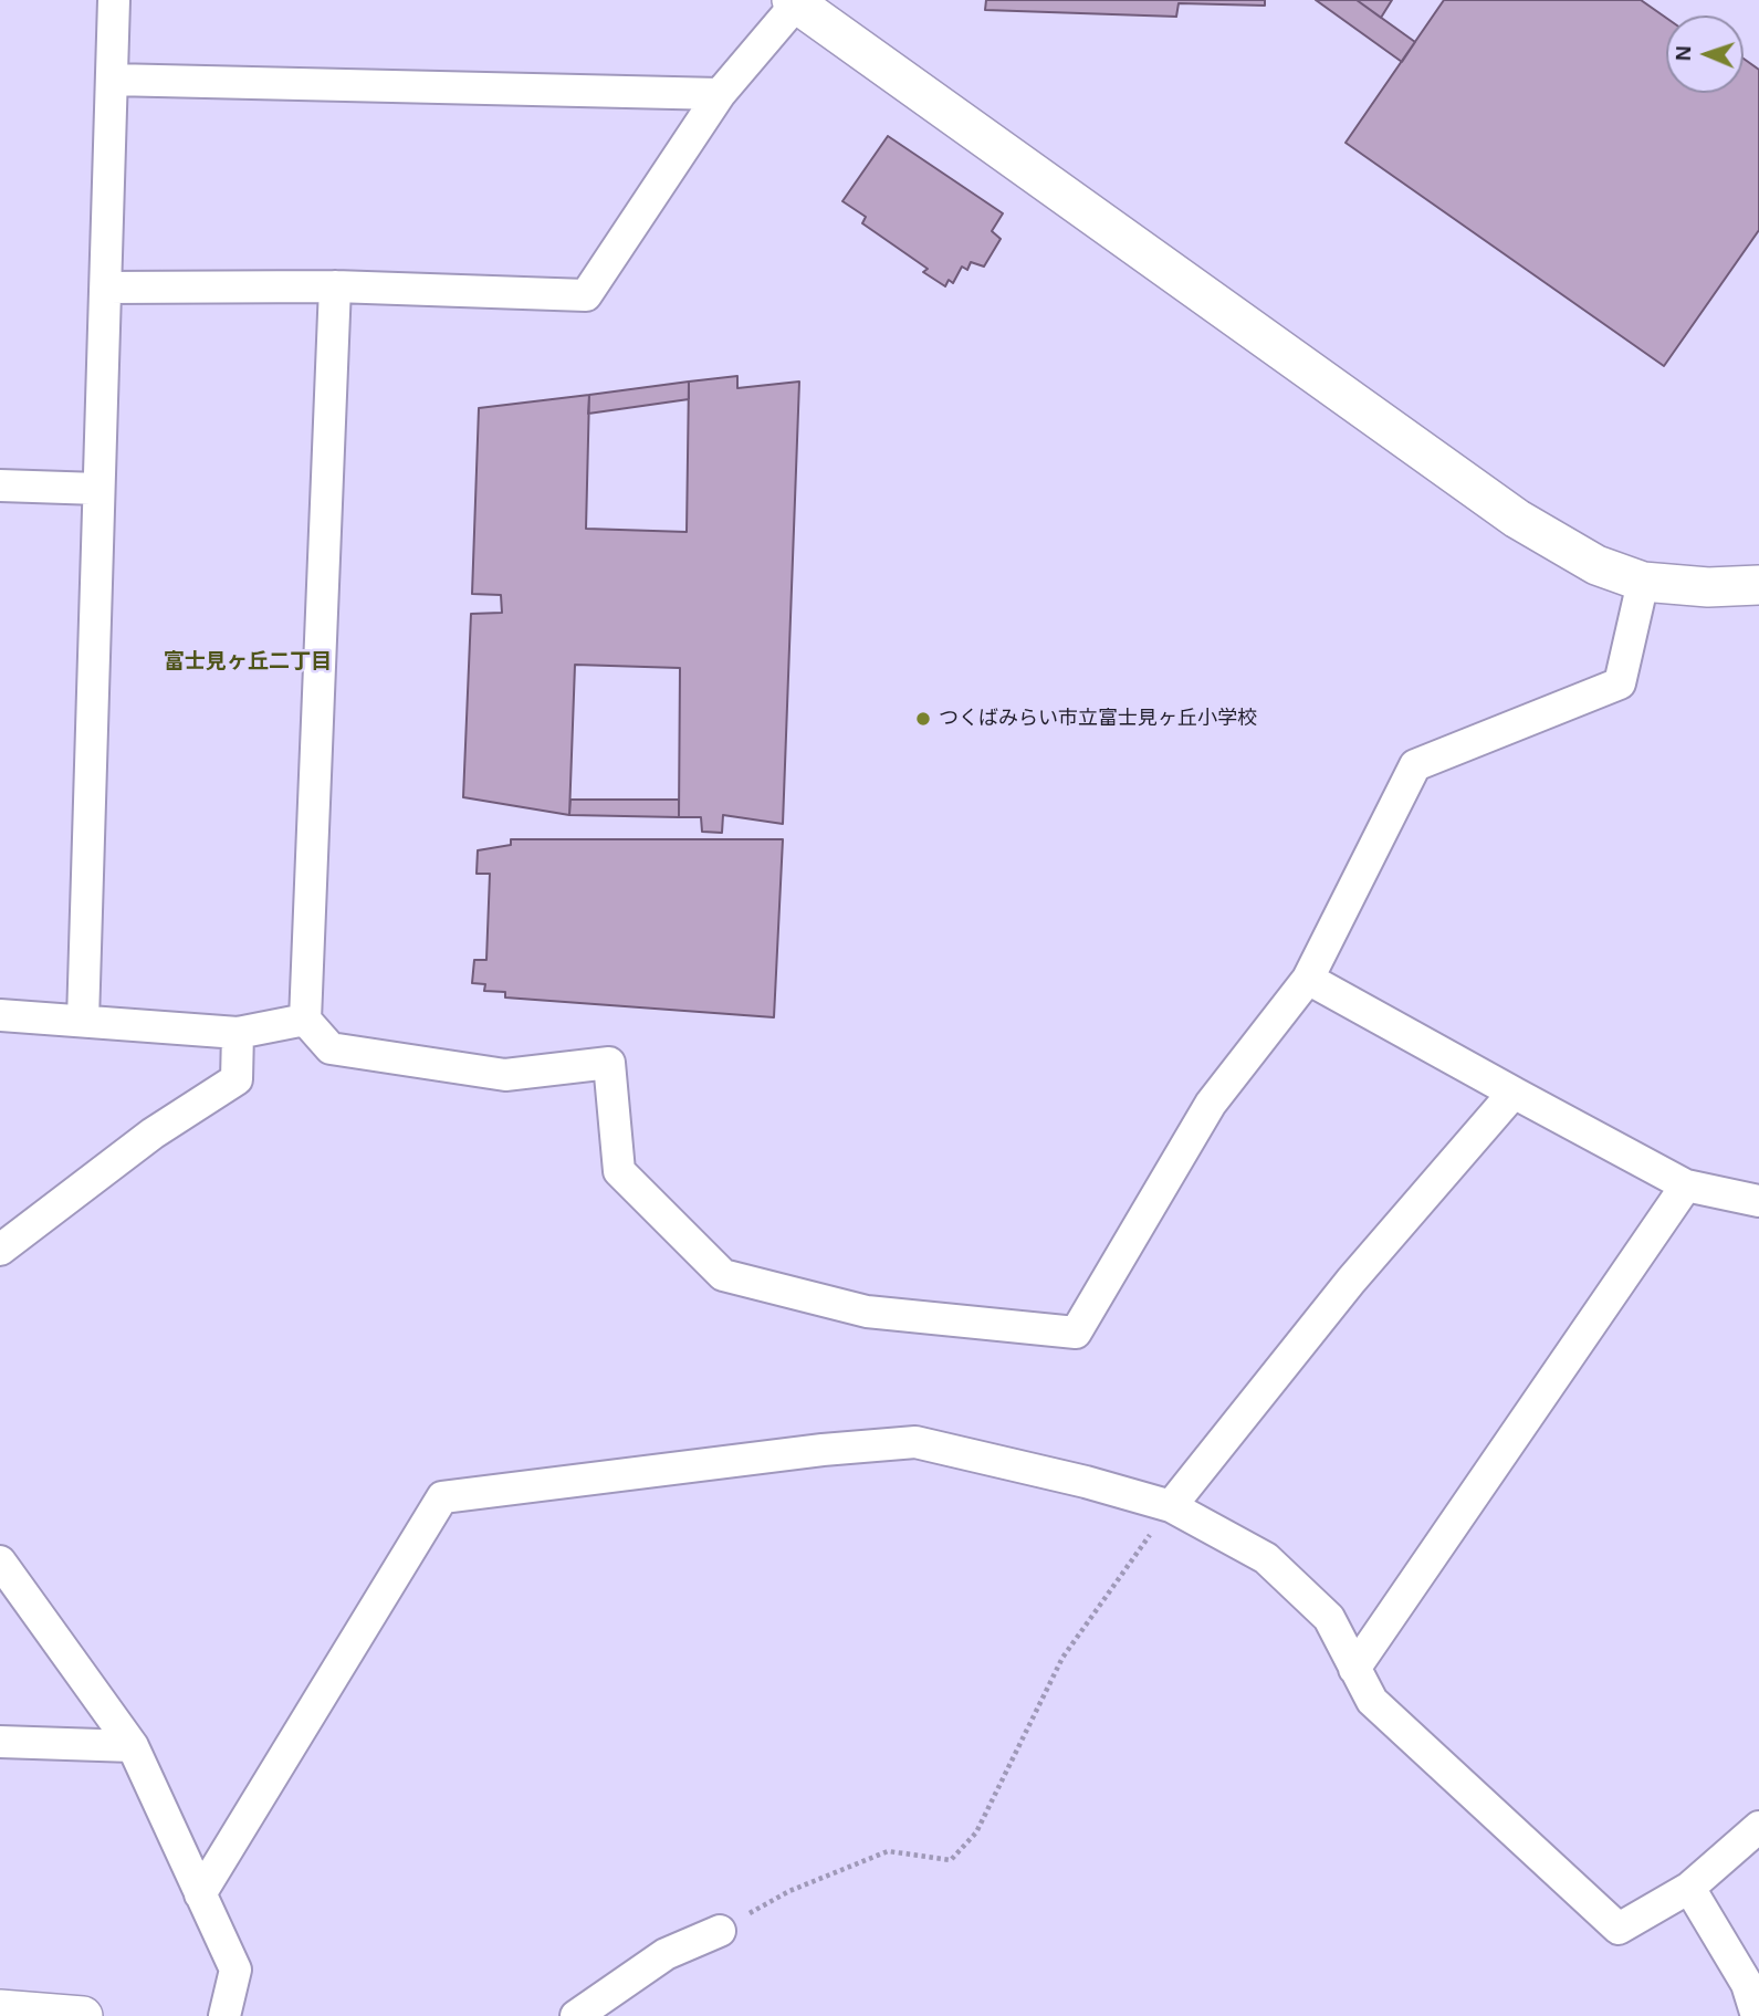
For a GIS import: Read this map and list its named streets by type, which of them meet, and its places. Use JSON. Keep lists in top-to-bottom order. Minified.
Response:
{"districts":["富士見ヶ丘二丁目"],"places":["つくばみらい市立富士見ヶ丘小学校"],"north":"left"}
